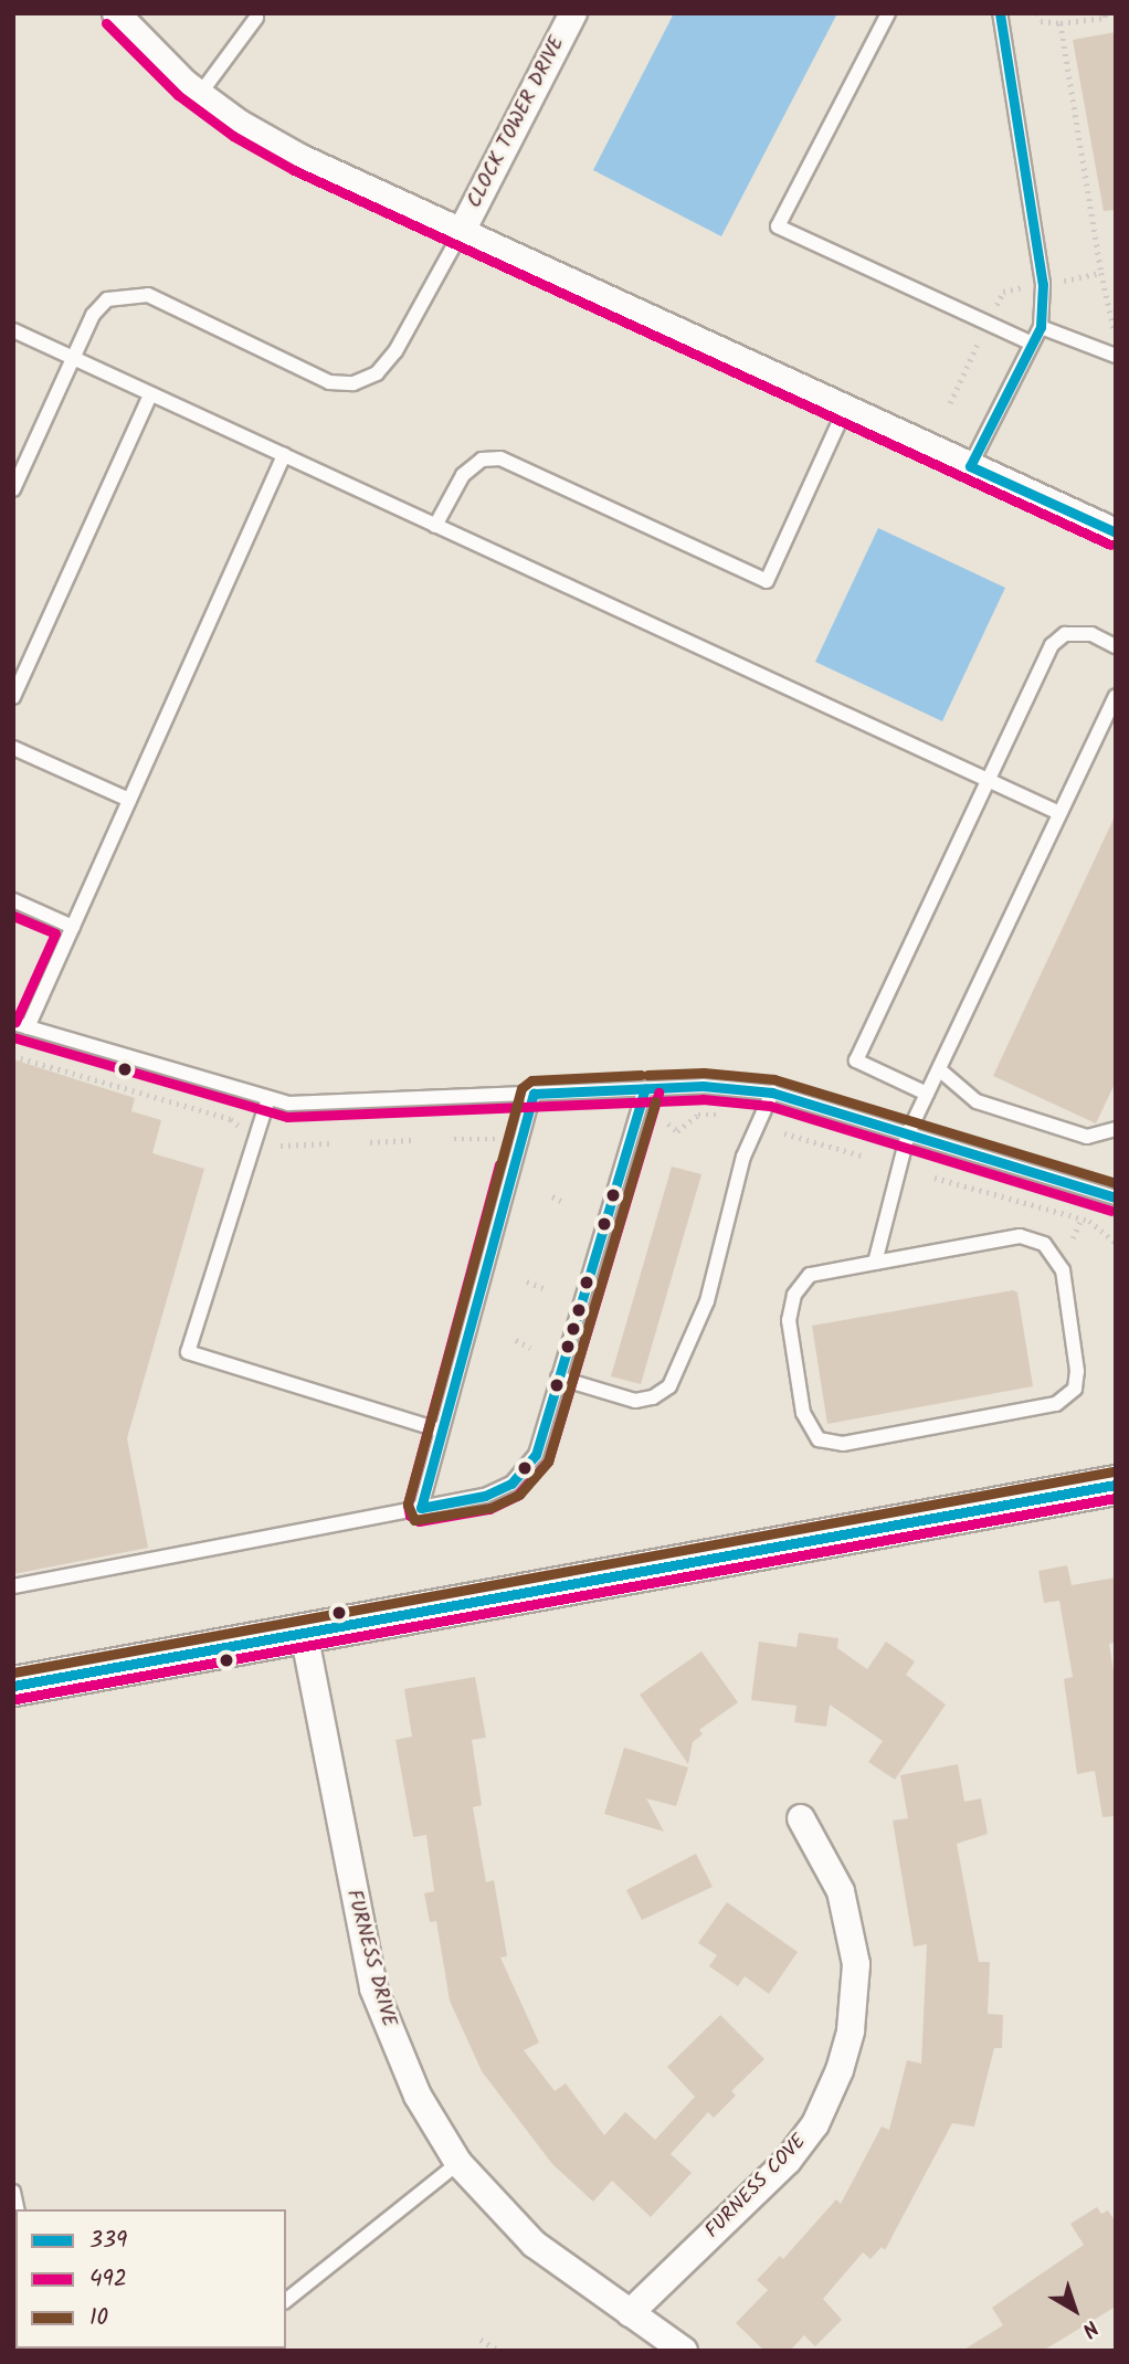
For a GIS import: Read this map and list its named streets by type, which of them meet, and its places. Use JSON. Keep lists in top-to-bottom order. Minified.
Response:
{"streets":{"street":["CLOCK TOWER DRIVE","FURNESS DRIVE","FURNESS COVE"]},"crossings":[["FURNESS DRIVE","FURNESS COVE"]],"lines":["transit line 339","transit line 492","transit line 10"],"legend":["339","492","10"],"north":"bottom right"}
